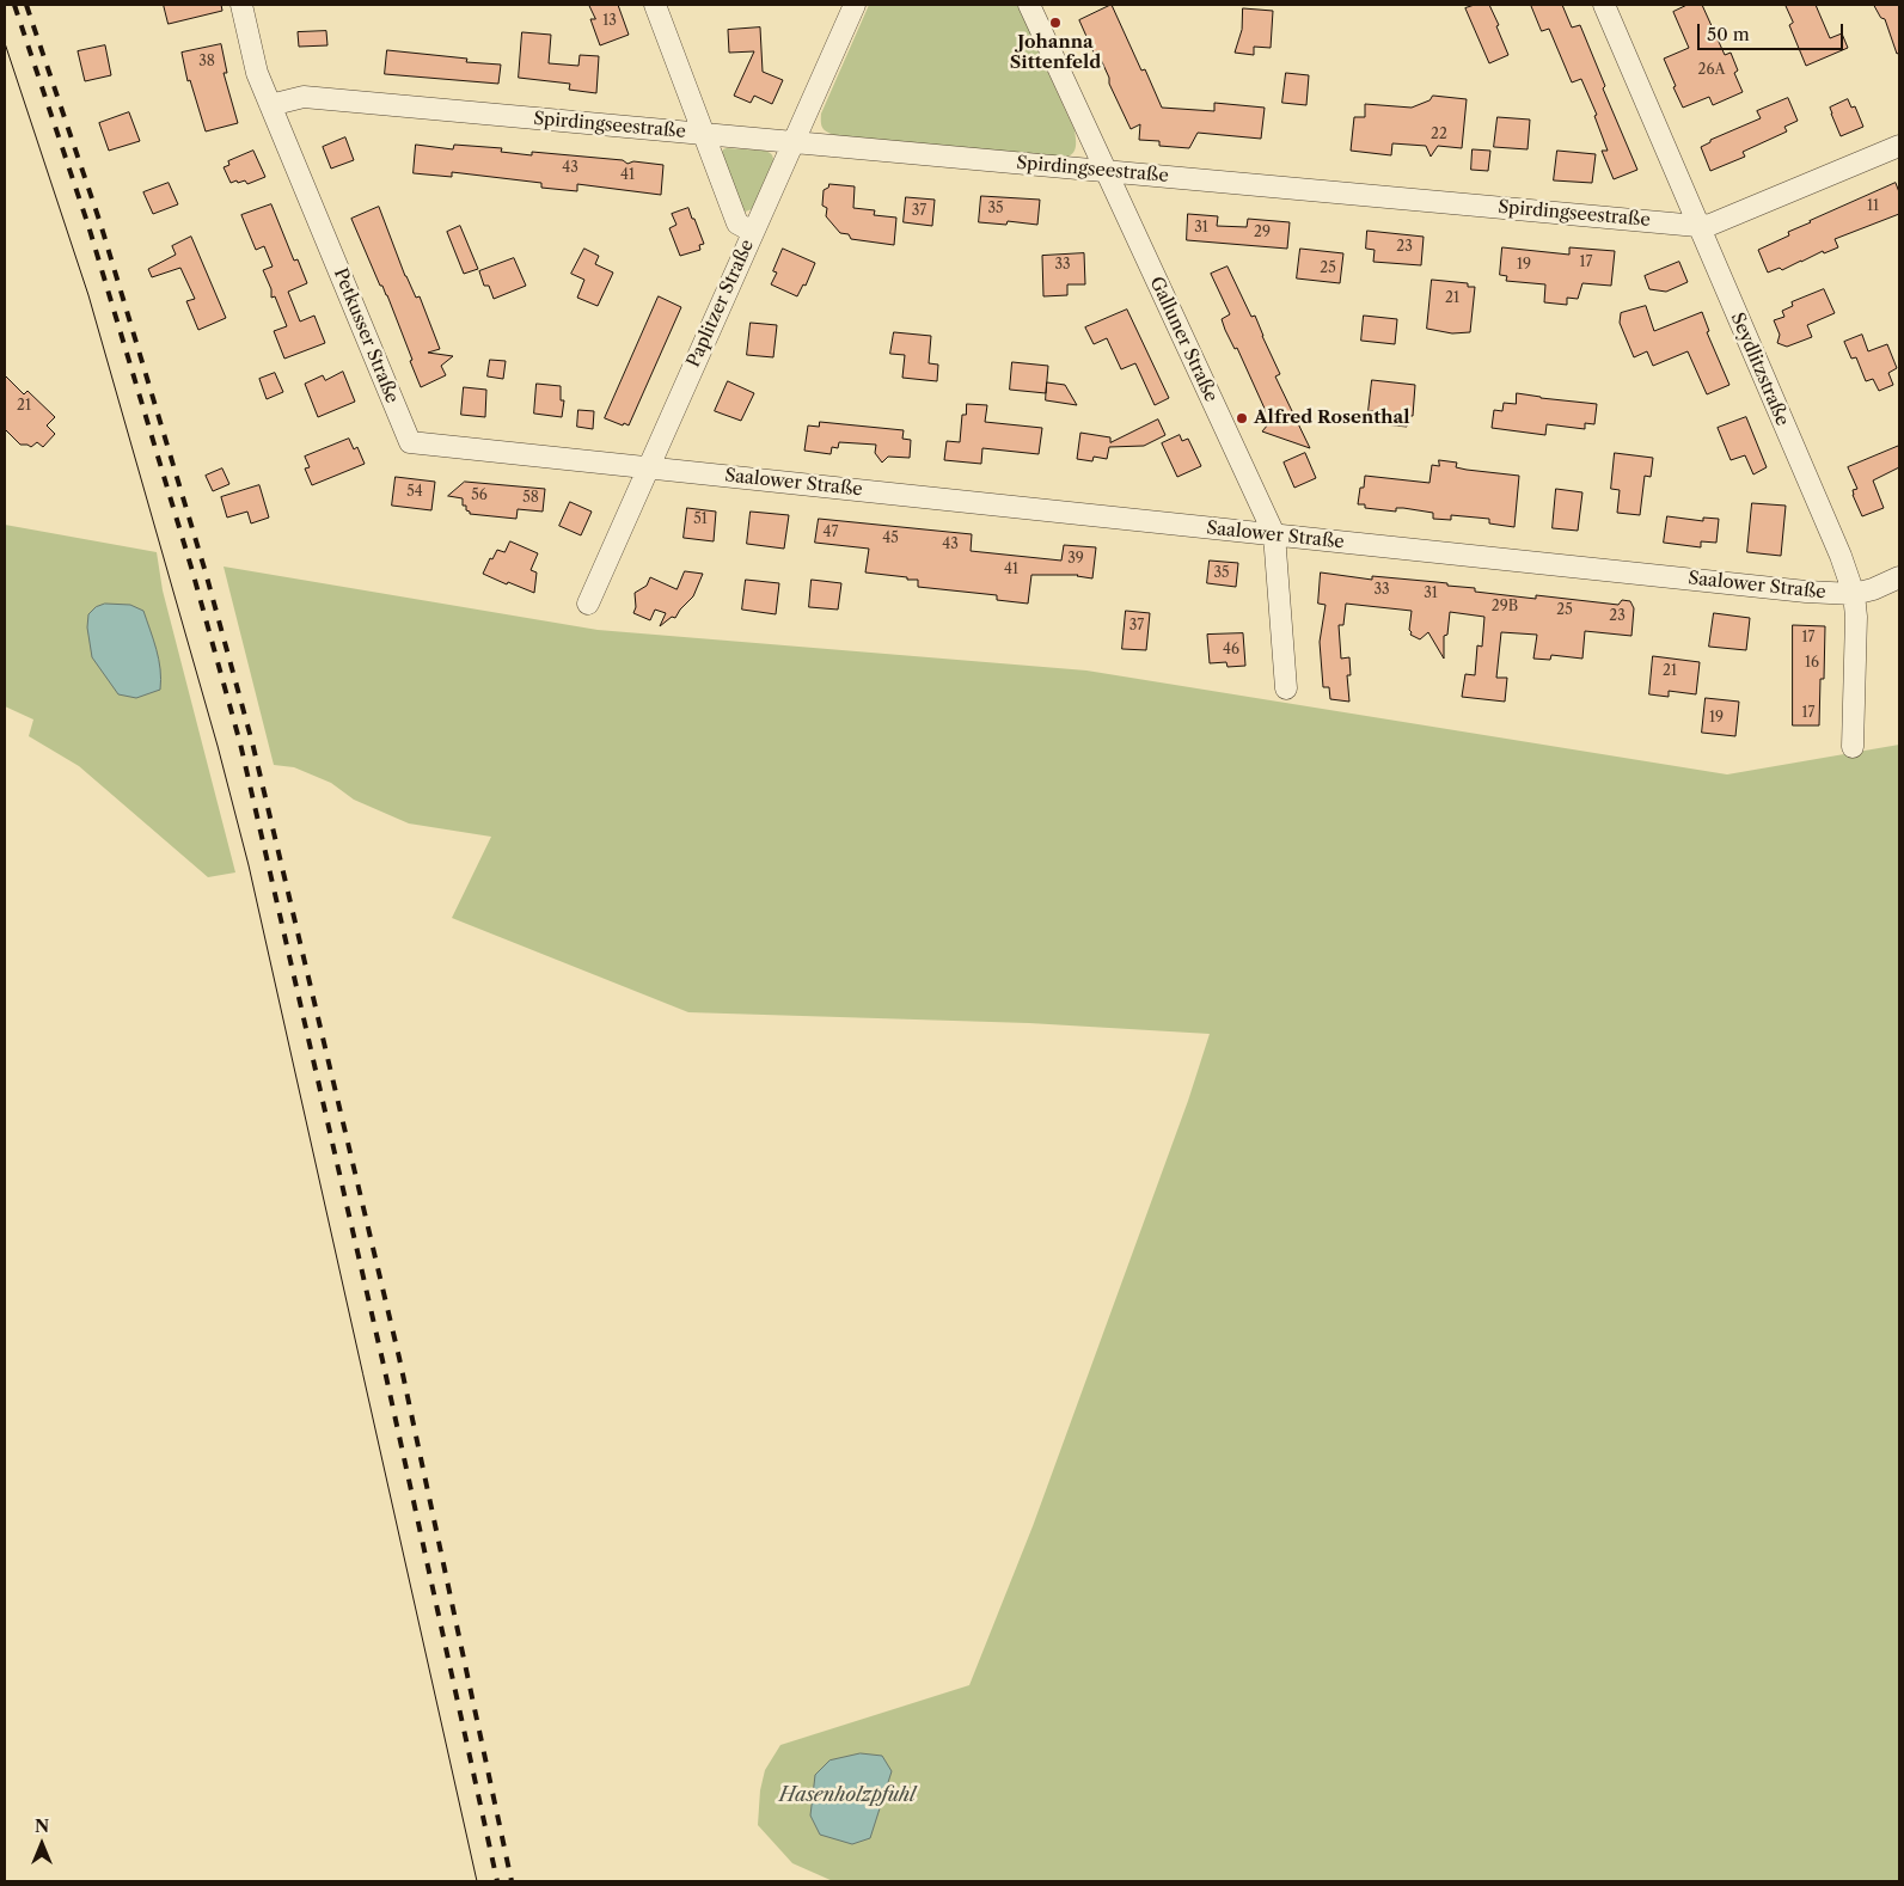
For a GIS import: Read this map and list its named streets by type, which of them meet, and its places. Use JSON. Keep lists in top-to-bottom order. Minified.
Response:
{"streets":{"street":["Spirdingseestraße","Paplitzer Straße","Petkusser Straße","Galluner Straße","Seydlitzstraße","Saalower Straße"]},"crossings":[["Spirdingseestraße","Paplitzer Straße"],["Spirdingseestraße","Petkusser Straße"],["Spirdingseestraße","Galluner Straße"],["Spirdingseestraße","Seydlitzstraße"],["Paplitzer Straße","Petkusser Straße"],["Paplitzer Straße","Saalower Straße"],["Petkusser Straße","Saalower Straße"],["Galluner Straße","Saalower Straße"],["Seydlitzstraße","Saalower Straße"]],"water":["Hasenholzpfuhl"],"places":["Johanna Sittenfeld","Alfred Rosenthal"],"house_numbers":["13","38","26A","22","43","41","11","35","37","31","29","23","17","33","19","25","21","21","54","56","58","51","47","45","43","39","41","35","33","31","29B","25","23","37","17","46","16","21","17","19"],"scale_bar":"50 m","north":"top"}
